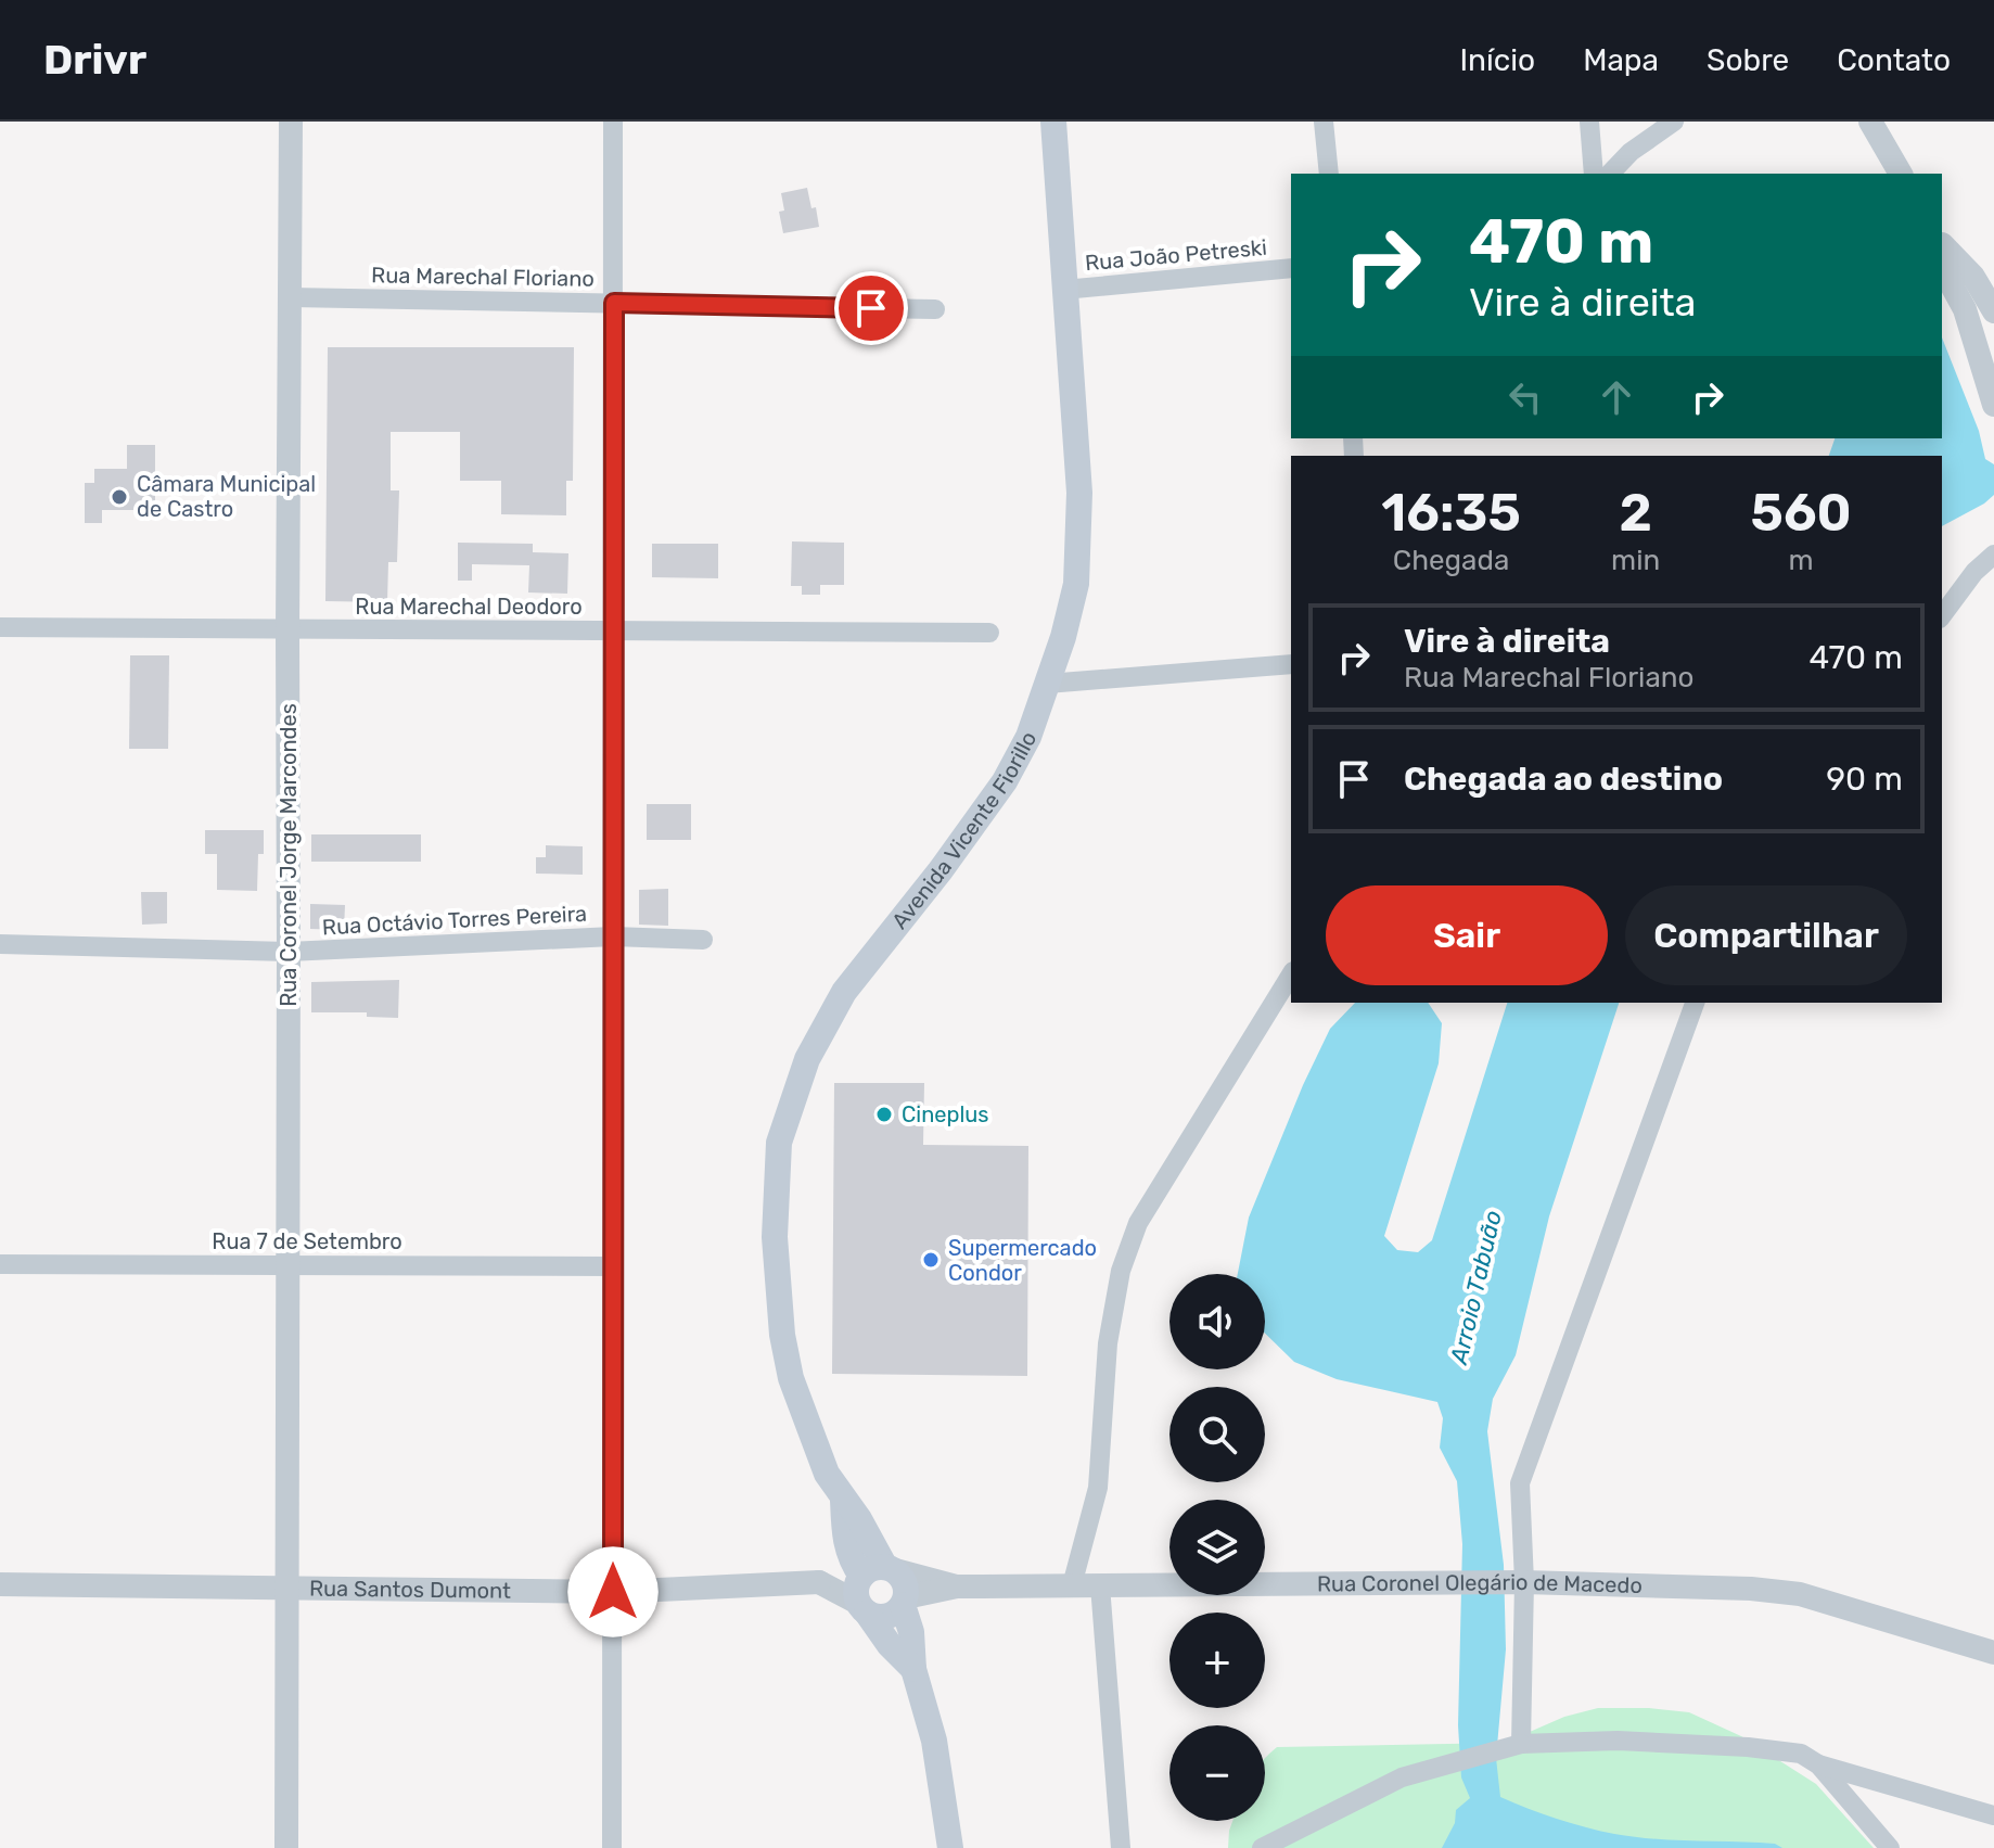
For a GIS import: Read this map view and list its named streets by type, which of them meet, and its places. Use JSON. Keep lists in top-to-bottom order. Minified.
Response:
{"streets":{"main road":["Avenida Vicente Fiorillo"],"street":["Rua João Petreski","Rua Marechal Floriano","Rua Marechal Deodoro","Rua Coronel Jorge Marcondes","Rua Octávio Torres Pereira","Rua 7 de Setembro","Rua Coronel Olegário de Macedo","Rua Santos Dumont"]},"crossings":[["Rua João Petreski","Avenida Vicente Fiorillo"],["Rua Marechal Floriano","Rua Coronel Jorge Marcondes"],["Rua Marechal Deodoro","Rua Coronel Jorge Marcondes"],["Avenida Vicente Fiorillo","Rua Santos Dumont"],["Rua Coronel Jorge Marcondes","Rua Octávio Torres Pereira"],["Rua Coronel Jorge Marcondes","Rua 7 de Setembro"],["Rua Coronel Jorge Marcondes","Rua Santos Dumont"]],"water":["Arroio Tabuão"],"places":["Câmara Municipal de Castro","Cineplus","Supermercado Condor"],"page":{"header":"Drivr","nav":["Início","Mapa","Sobre","Contato"],"turn":["470 m","Vire à direita"],"eta":["16:35","Chegada","2","min","560","m"],"list":[{"name":"Vire à direita","note":"Rua Marechal Floriano","value":"470 m"},{"name":"Chegada ao destino","value":"90 m"}],"buttons":["Sair","Compartilhar"],"map_buttons":["+","−"]}}
